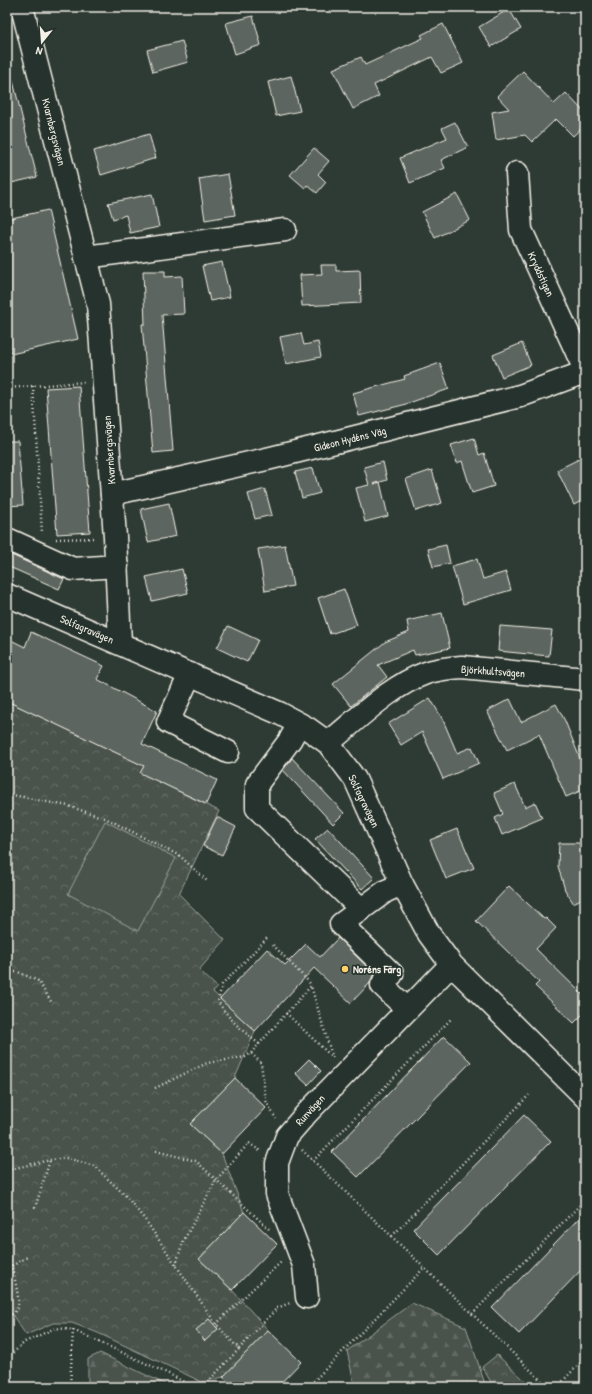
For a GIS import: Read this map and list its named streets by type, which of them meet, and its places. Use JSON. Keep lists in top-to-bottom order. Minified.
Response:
{"streets":{"street":["Kvarnbergsvägen","Kryddstigen","Gideon Hydéns Väg","Solfagravägen","Björkhultsvägen","Runvägen"]},"crossings":[["Kvarnbergsvägen","Gideon Hydéns Väg"],["Kvarnbergsvägen","Solfagravägen"],["Kryddstigen","Gideon Hydéns Väg"],["Solfagravägen","Björkhultsvägen"],["Solfagravägen","Runvägen"]],"places":["Noréns Färg"],"north":"bottom"}
